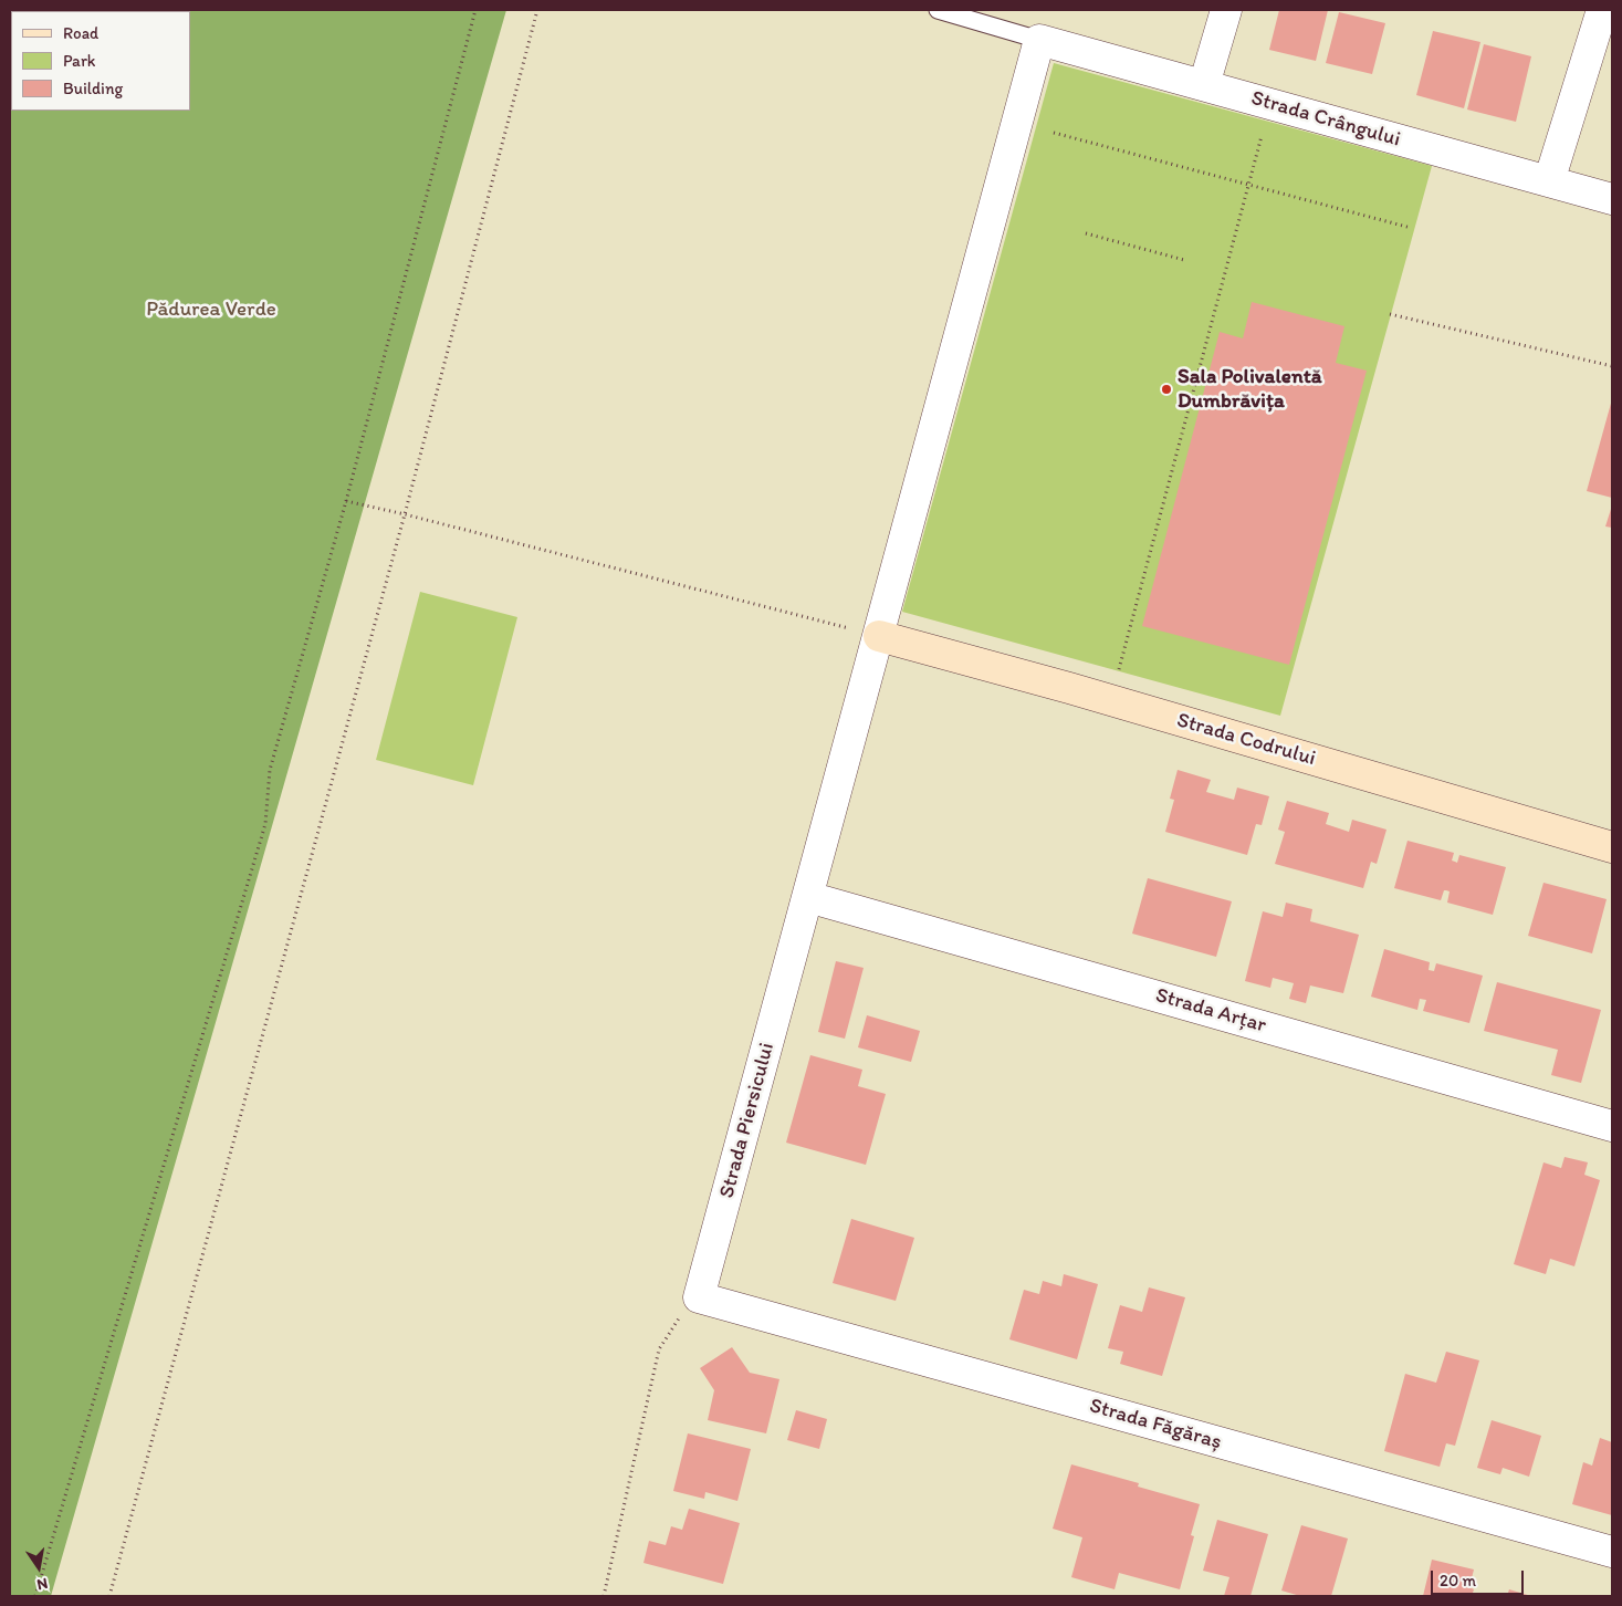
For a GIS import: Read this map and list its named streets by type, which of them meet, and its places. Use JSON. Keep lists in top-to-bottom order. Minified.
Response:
{"streets":{"street":["Strada Crângului","Strada Codrului","Strada Arțar","Strada Piersicului","Strada Făgăraș"]},"crossings":[["Strada Crângului","Strada Piersicului"],["Strada Codrului","Strada Piersicului"],["Strada Arțar","Strada Piersicului"],["Strada Piersicului","Strada Făgăraș"]],"parks":["Pădurea Verde"],"places":["Sala Polivalentă Dumbrăvița"],"legend":["Road","Park","Building"],"scale_bar":"20 m","north":"bottom"}
